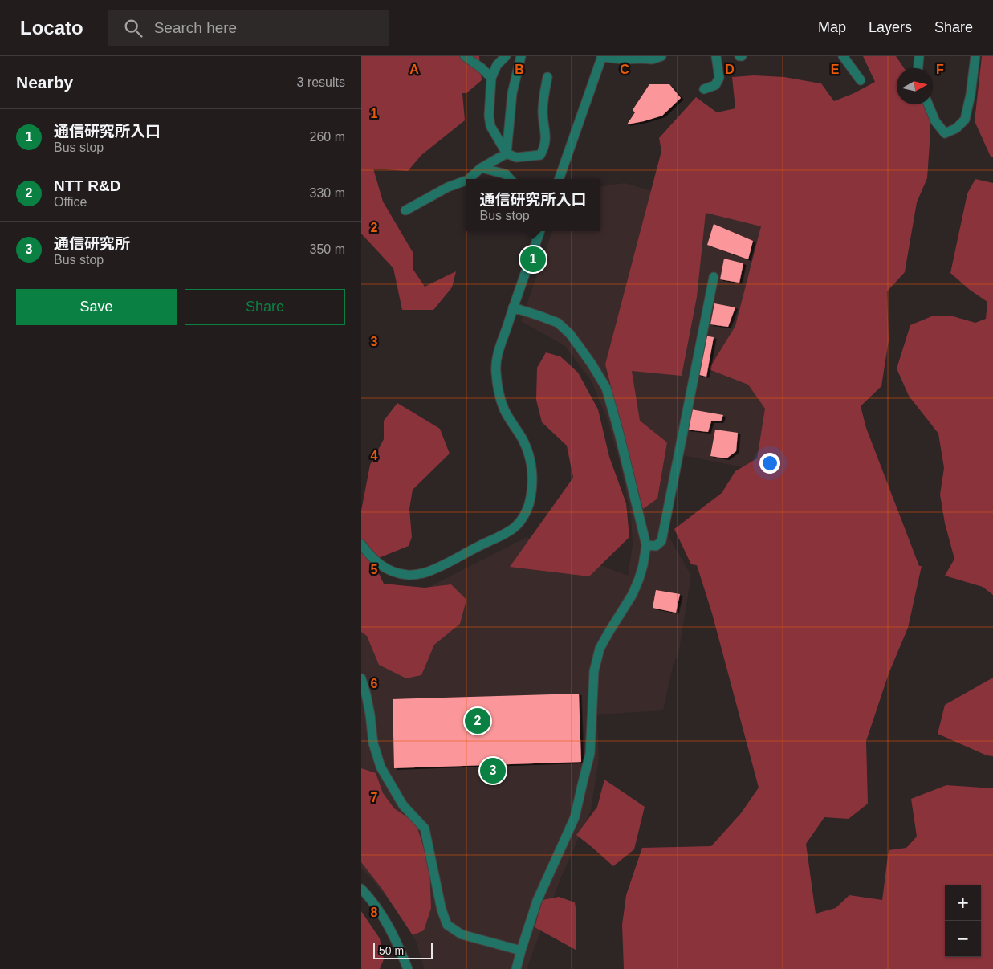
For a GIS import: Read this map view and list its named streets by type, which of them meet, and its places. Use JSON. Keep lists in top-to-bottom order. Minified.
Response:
{"scale_bar":"50 m","north":"right","page":{"header":"Locato","search":"Search here","nav":["Map","Layers","Share"],"heading":["Nearby","3 results"],"list":[{"mark":"1","name":"通信研究所入口","note":"Bus stop","value":"260 m"},{"mark":"2","name":"NTT R&D","note":"Office","value":"330 m"},{"mark":"3","name":"通信研究所","note":"Bus stop","value":"350 m"}],"popup":["通信研究所入口","Bus stop"],"pins":["1","2","3"],"buttons":["Save","Share"],"map_buttons":["+","−"],"scale":"50 m"},"grid":{"columns":["A","B","C","D","E","F"],"rows":["1","2","3","4","5","6","7","8"]}}
